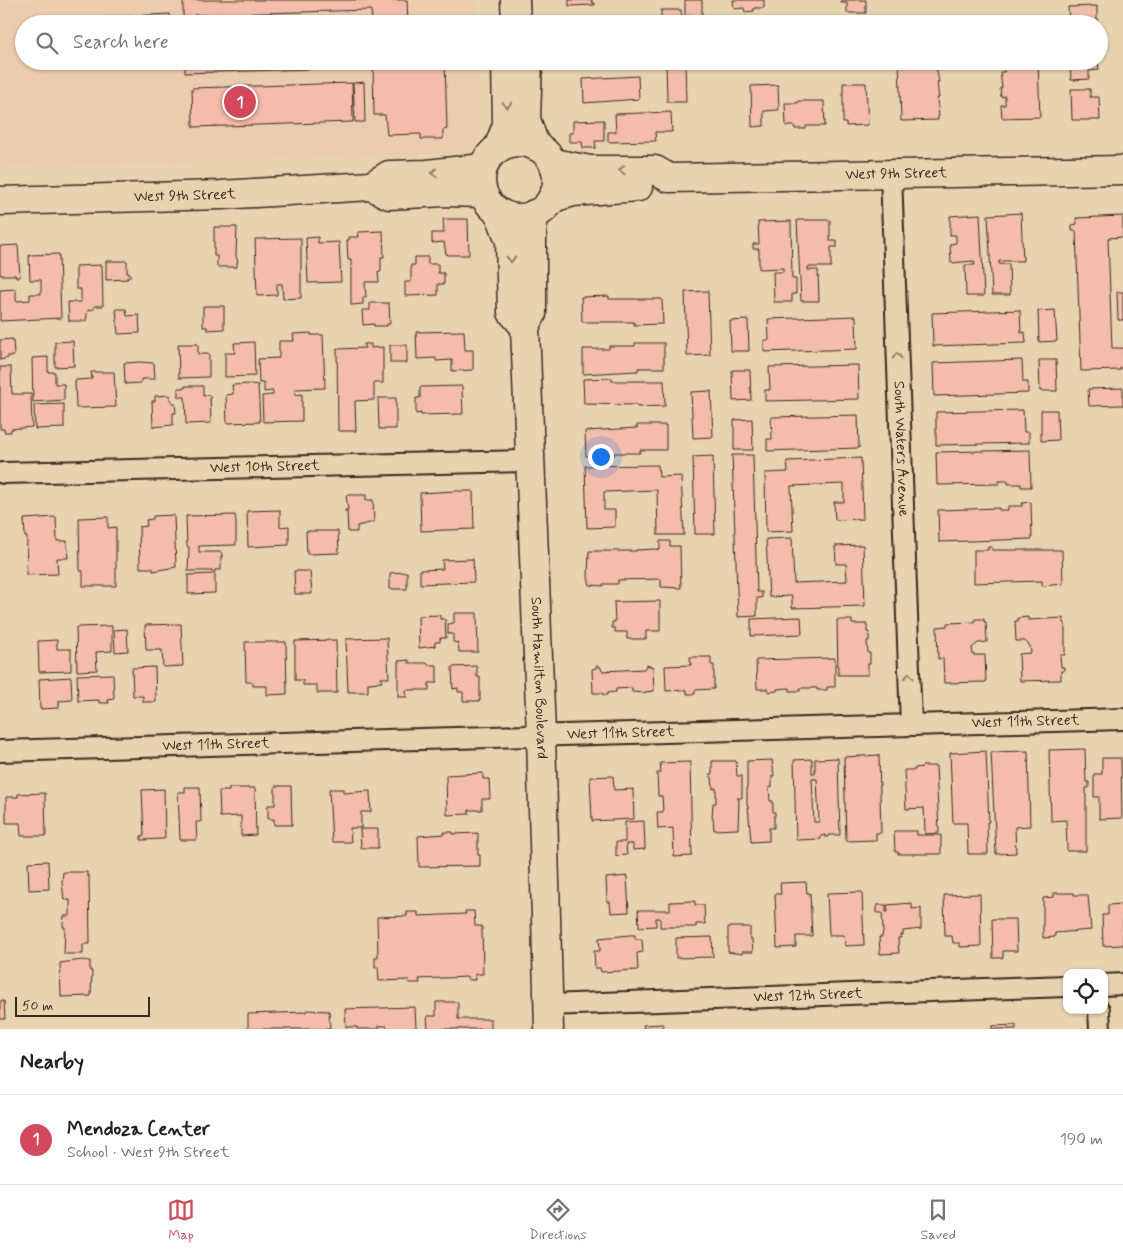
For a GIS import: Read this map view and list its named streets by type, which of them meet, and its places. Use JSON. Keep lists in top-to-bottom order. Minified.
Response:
{"streets":{"street":["West 9th Street","South Waters Avenue","West 10th Street","South Hamilton Boulevard","West 11th Street","West 12th Street"]},"crossings":[["West 9th Street","South Waters Avenue"],["West 9th Street","South Hamilton Boulevard"],["South Waters Avenue","West 11th Street"],["West 10th Street","South Hamilton Boulevard"],["South Hamilton Boulevard","West 11th Street"],["South Hamilton Boulevard","West 12th Street"]],"one_way":["South Waters Avenue"],"scale_bar":"50 m","page":{"search":"Search here","pins":"1","scale":"50 m","heading":"Nearby","list":[{"mark":"1","name":"Mendoza Center","note":"School · West 9th Street","value":"190 m"}],"nav":["Map","Directions","Saved"]}}
